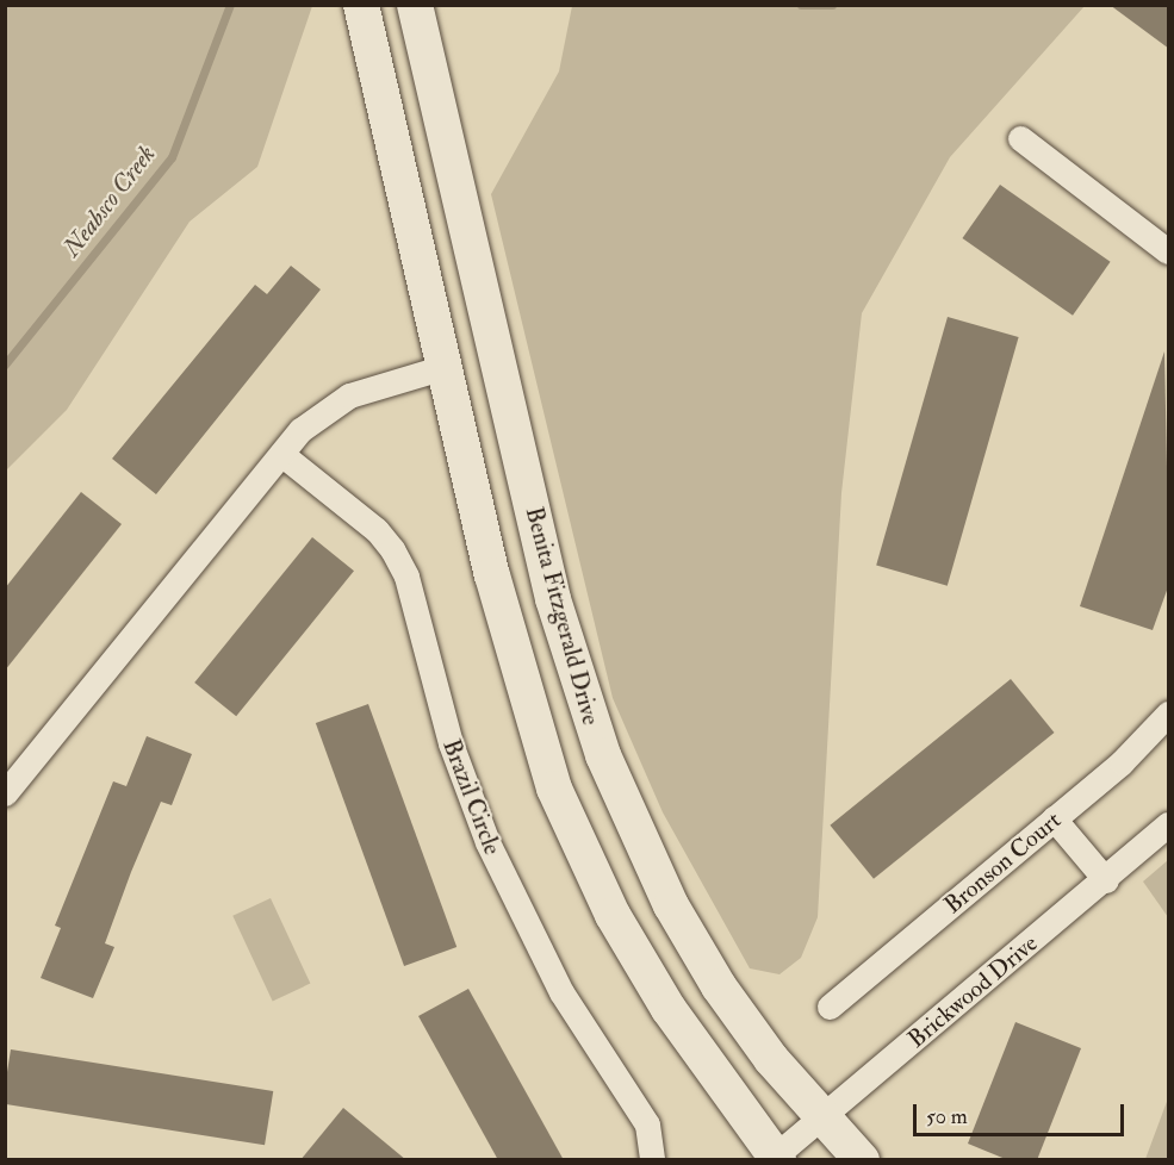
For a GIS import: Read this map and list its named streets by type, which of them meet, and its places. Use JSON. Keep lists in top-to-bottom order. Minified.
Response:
{"streets":{"main road":["Benita Fitzgerald Drive"],"street":["Brazil Circle","Bronson Court","Brickwood Drive"]},"crossings":[["Benita Fitzgerald Drive","Brickwood Drive"]],"water":["Neabsco Creek"],"scale_bar":"50 m"}
